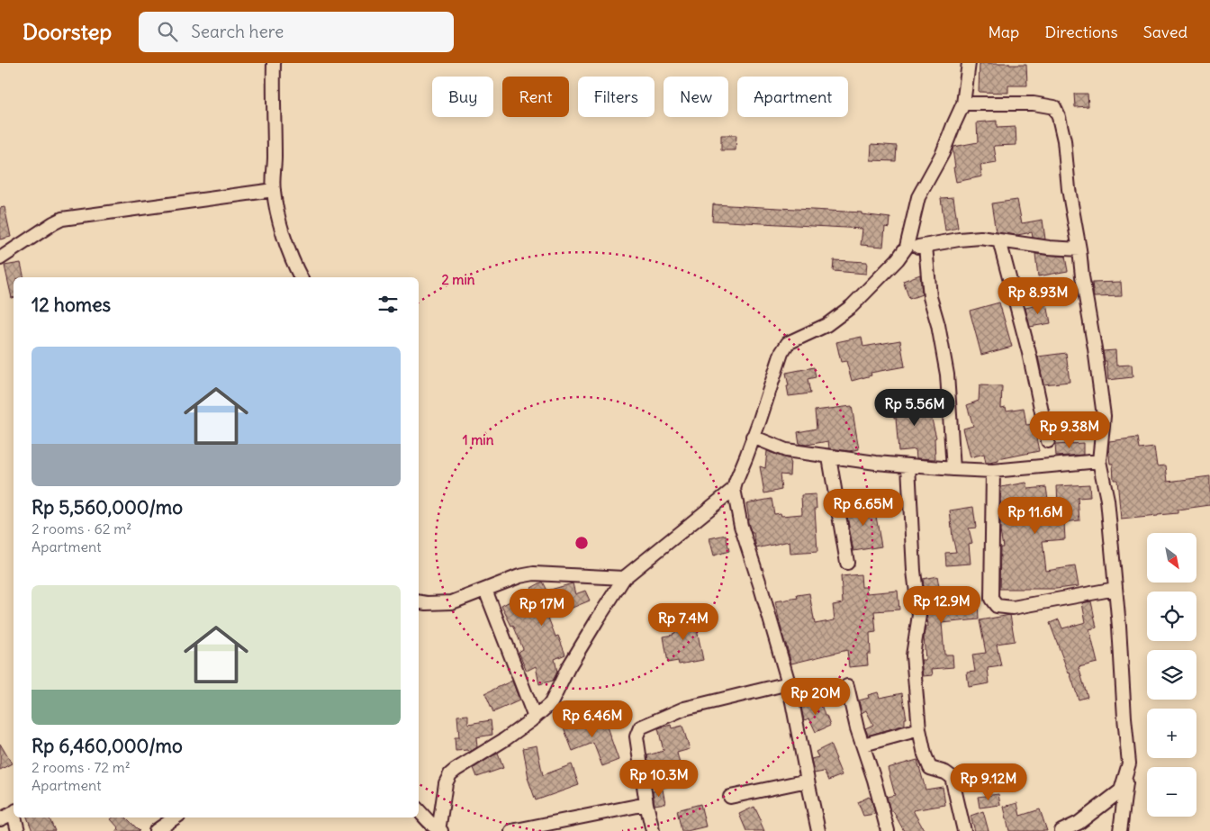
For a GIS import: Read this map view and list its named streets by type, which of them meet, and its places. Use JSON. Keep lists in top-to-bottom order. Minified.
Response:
{"north":"bottom right","page":{"header":"Doorstep","search":"Search here","nav":["Map","Directions","Saved"],"chip":["Buy","Rent","Filters","New","Apartment"],"price":["Rp 8.93M","Rp 5.56M","Rp 9.38M","Rp 6.65M","Rp 11.6M","Rp 12.9M","Rp 17M","Rp 7.4M","Rp 20M","Rp 6.46M","Rp 10.3M","Rp 9.12M"],"heading":"12 homes","list":[{"name":"Rp 5,560,000/mo","note":"2 rooms · 62 m² · Apartment"},{"name":"Rp 6,460,000/mo","note":"2 rooms · 72 m² · Apartment"}],"map_buttons":["+","−"]},"rings":["2 min","1 min"]}
